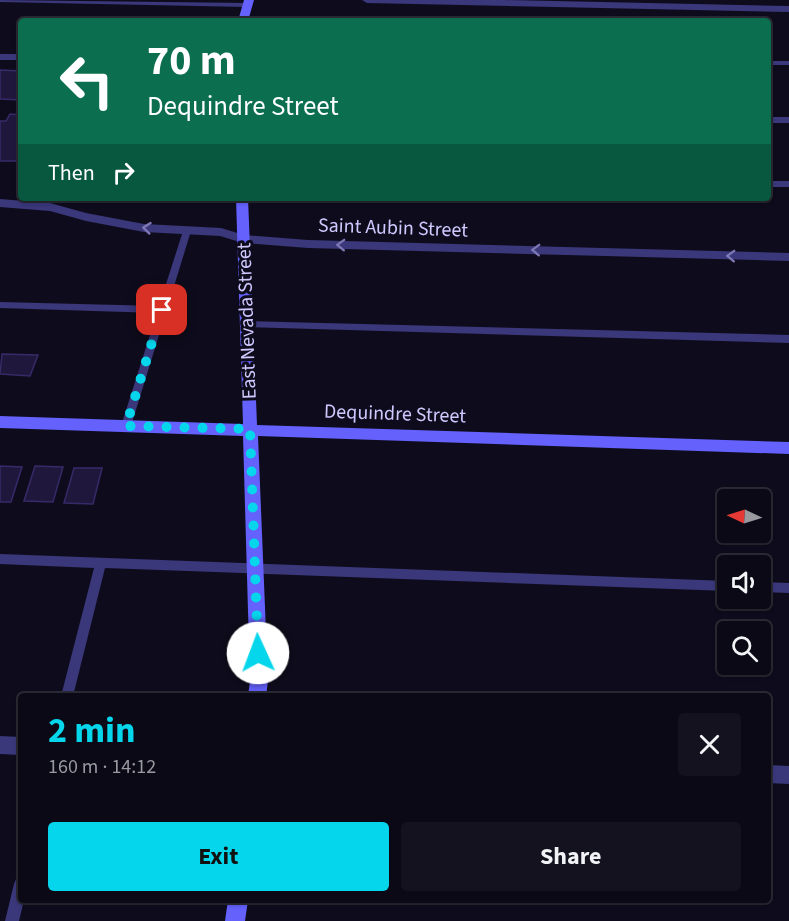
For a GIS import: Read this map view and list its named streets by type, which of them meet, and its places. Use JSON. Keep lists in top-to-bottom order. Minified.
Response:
{"streets":{"street":["Saint Aubin Street","East Nevada Street","Dequindre Street"]},"crossings":[["Saint Aubin Street","East Nevada Street"],["East Nevada Street","Dequindre Street"]],"one_way":["Saint Aubin Street"],"north":"left","page":{"turn":["70 m","Dequindre Street"],"then":"Then","heading":["2 min","160 m · 14:12"],"buttons":["Exit","Share"]}}
